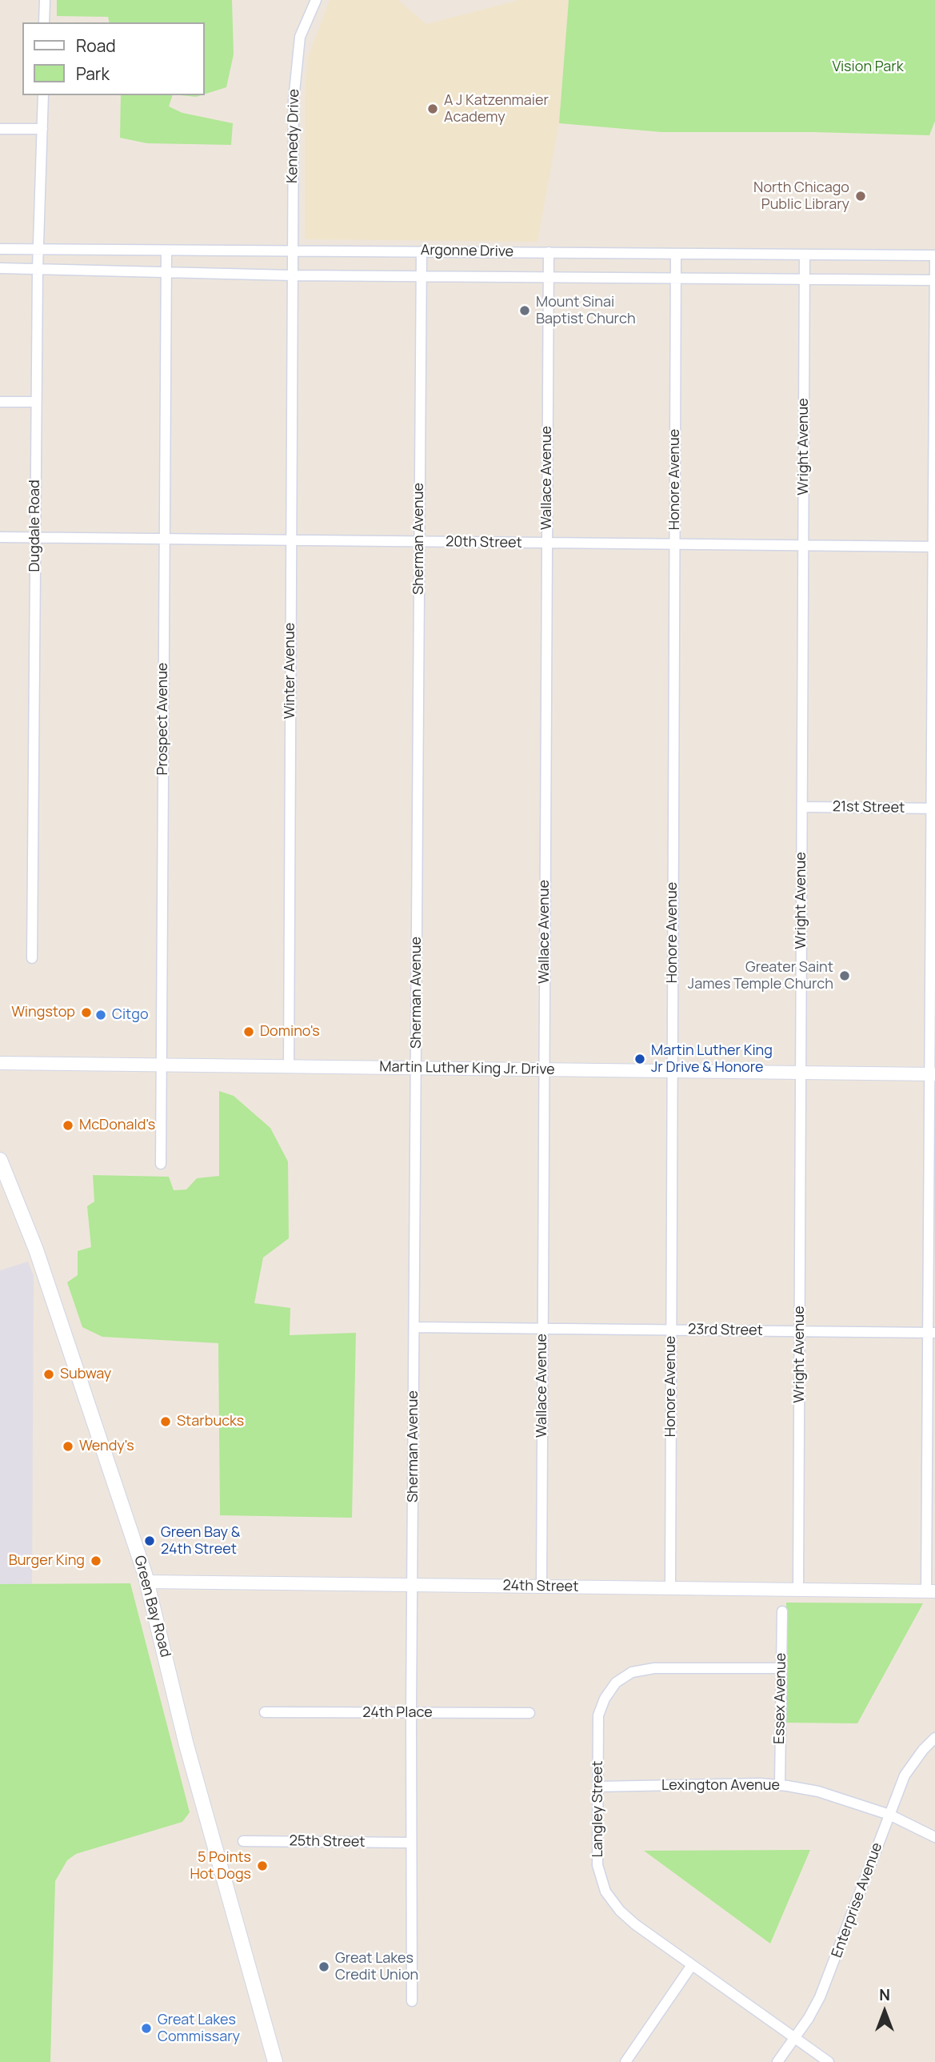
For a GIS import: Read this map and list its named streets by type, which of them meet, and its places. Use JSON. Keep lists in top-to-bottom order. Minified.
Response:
{"streets":{"main road":["Green Bay Road"],"street":["Kennedy Drive","Argonne Drive","Wright Avenue","Wallace Avenue","Honore Avenue","Dugdale Road","Sherman Avenue","20th Street","Winter Avenue","Prospect Avenue","21st Street","Martin Luther King Jr. Drive","23rd Street","24th Street","Essex Avenue","24th Place","Lexington Avenue","Langley Street","25th Street","Enterprise Avenue"]},"crossings":[["Kennedy Drive","Argonne Drive"],["Kennedy Drive","Winter Avenue"],["Argonne Drive","Wright Avenue"],["Argonne Drive","Wallace Avenue"],["Argonne Drive","Honore Avenue"],["Argonne Drive","Dugdale Road"],["Argonne Drive","Sherman Avenue"],["Argonne Drive","Winter Avenue"],["Argonne Drive","Prospect Avenue"],["Wright Avenue","20th Street"],["Wright Avenue","21st Street"],["Wright Avenue","Martin Luther King Jr. Drive"],["Wright Avenue","23rd Street"],["Wright Avenue","24th Street"],["Wallace Avenue","20th Street"],["Wallace Avenue","Martin Luther King Jr. Drive"],["Wallace Avenue","23rd Street"],["Wallace Avenue","24th Street"],["Honore Avenue","20th Street"],["Honore Avenue","Martin Luther King Jr. Drive"],["Honore Avenue","23rd Street"],["Honore Avenue","24th Street"],["Dugdale Road","20th Street"],["Sherman Avenue","20th Street"],["Sherman Avenue","Martin Luther King Jr. Drive"],["Sherman Avenue","23rd Street"],["Sherman Avenue","24th Street"],["Sherman Avenue","24th Place"],["Sherman Avenue","25th Street"],["20th Street","Winter Avenue"],["20th Street","Prospect Avenue"],["Winter Avenue","Martin Luther King Jr. Drive"],["Prospect Avenue","Martin Luther King Jr. Drive"],["24th Street","Green Bay Road"],["Essex Avenue","Lexington Avenue"],["Essex Avenue","Langley Street"],["Lexington Avenue","Langley Street"],["Lexington Avenue","Enterprise Avenue"],["Langley Street","Enterprise Avenue"]],"parks":["Vision Park"],"places":["A J Katzenmaier Academy","North Chicago Public Library","Mount Sinai Baptist Church","Greater Saint James Temple Church","Wingstop","Citgo","Domino's","Martin Luther King Jr Drive & Honore","McDonald's","Subway","Starbucks","Wendy's","Green Bay & 24th Street","Burger King","5 Points Hot Dogs","Great Lakes Credit Union","Great Lakes Commissary"],"legend":["Road","Park"],"north":"top"}
